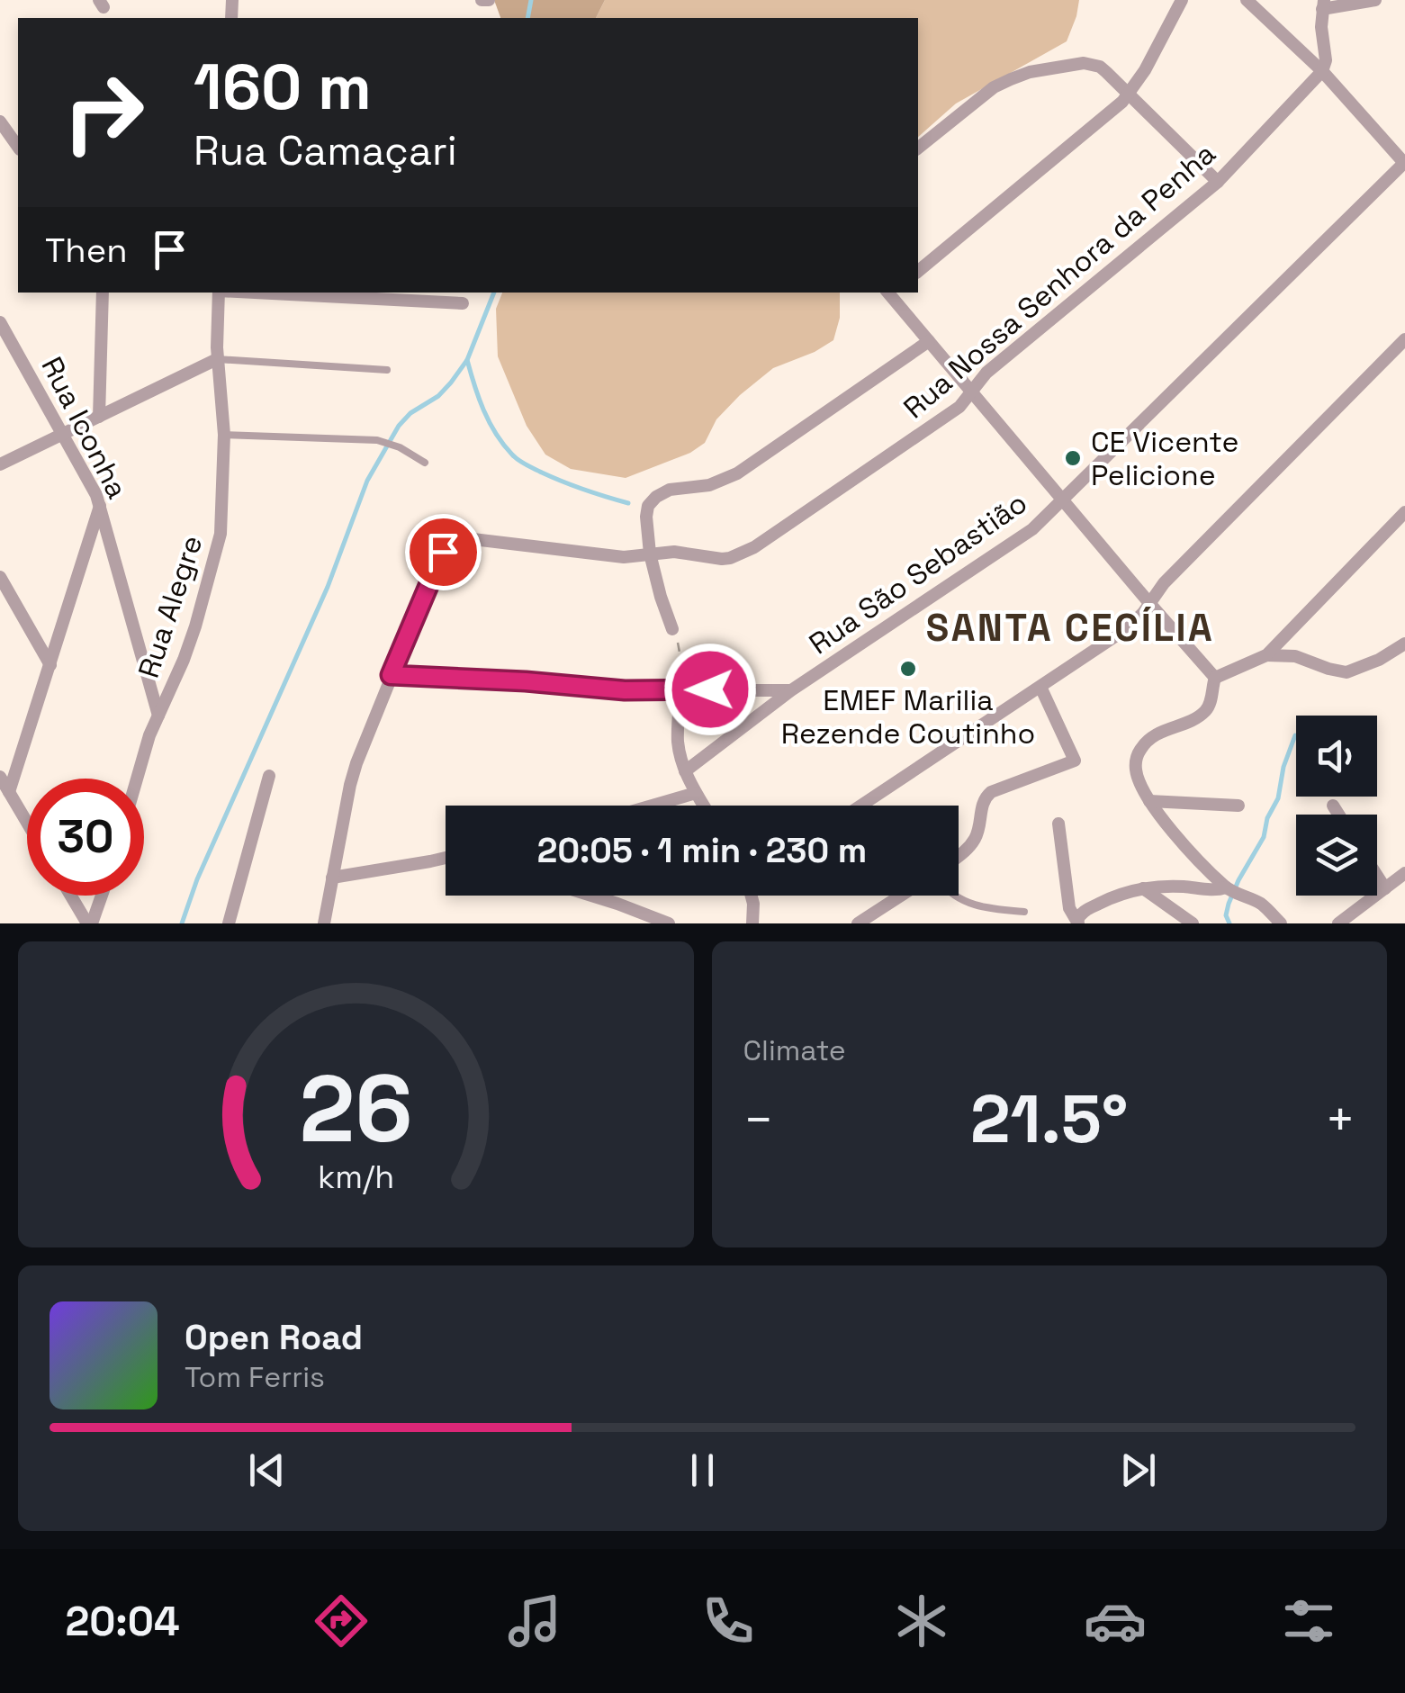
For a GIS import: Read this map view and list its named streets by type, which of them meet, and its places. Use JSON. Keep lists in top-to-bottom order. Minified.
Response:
{"streets":{"street":["Rua Nossa Senhora da Penha","Rua Iconha","Rua São Sebastião","Rua Alegre"]},"crossings":[["Rua Iconha","Rua Alegre"]],"districts":["SANTA CECÍLIA"],"places":["CE Vicente Pelicione","EMEF Marilia Rezende Coutinho"],"page":{"turn":["160 m","Rua Camaçari"],"then":"Then","limit":"30","trip":"20:05 · 1 min · 230 m","tile":"Climate","heat":["−","21.5°","+"],"song":["Open Road","Tom Ferris"],"tabs":"20:04","gauge":["26","km/h"]}}
